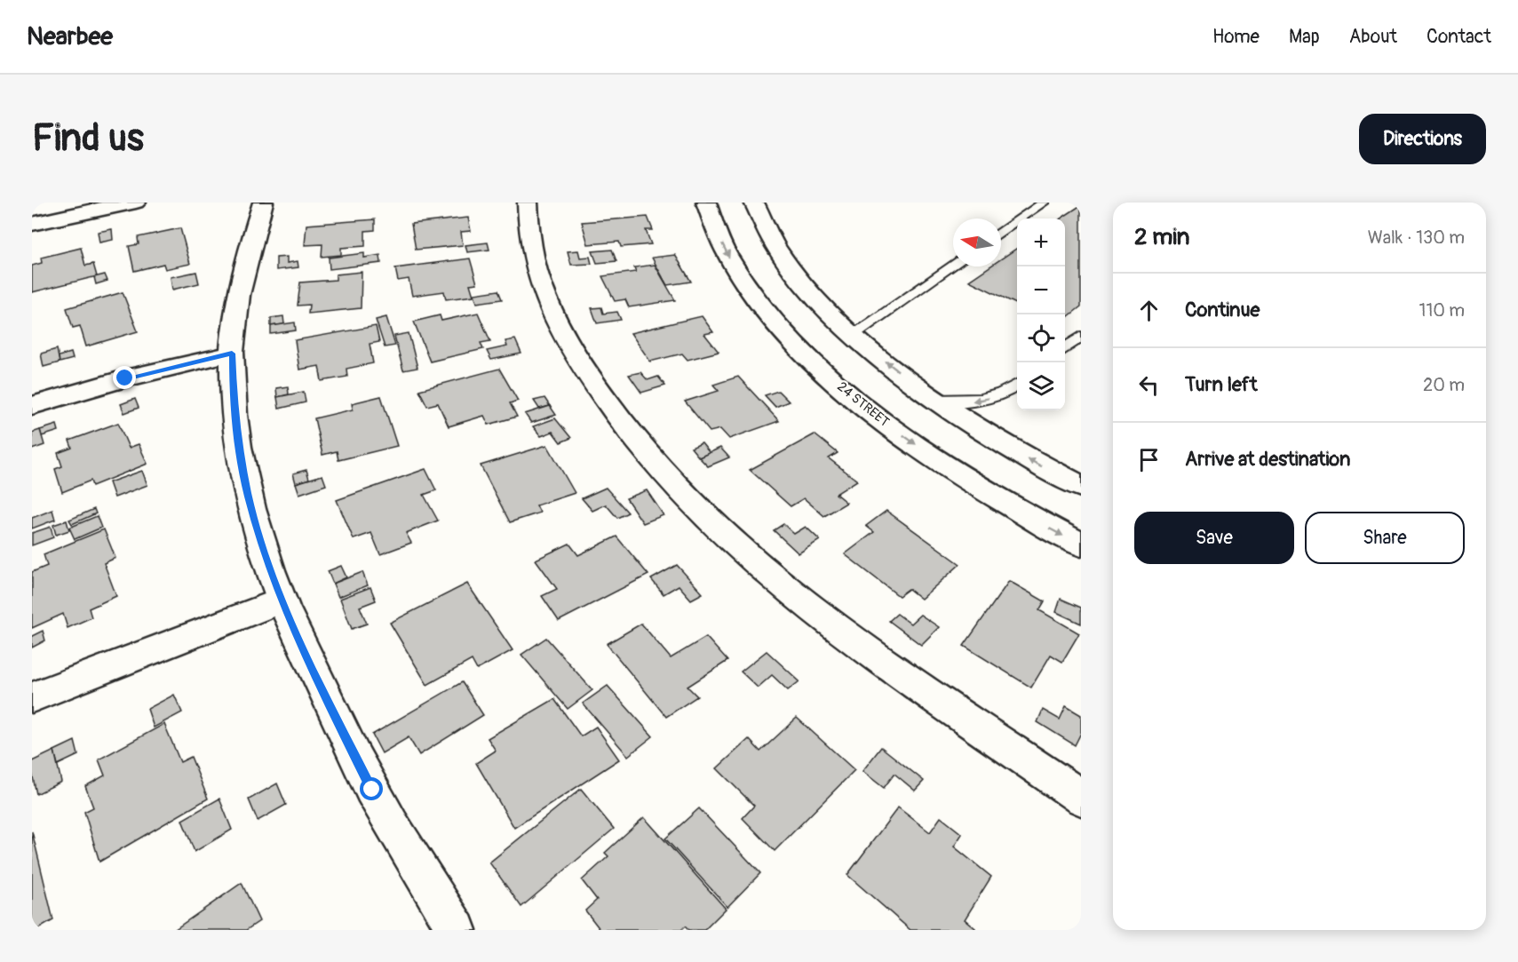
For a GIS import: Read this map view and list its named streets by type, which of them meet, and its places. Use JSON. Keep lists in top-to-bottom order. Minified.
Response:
{"streets":{"street":["24 STREET"]},"north":"left","page":{"header":"Nearbee","nav":["Home","Map","About","Contact"],"buttons":["Directions",["Save","Share"]],"title":"Find us","heading":["2 min","Walk · 130 m"],"map_buttons":["+","−"],"list":[["Continue","110 m"],["Turn left","20 m"],"Arrive at destination"]}}
